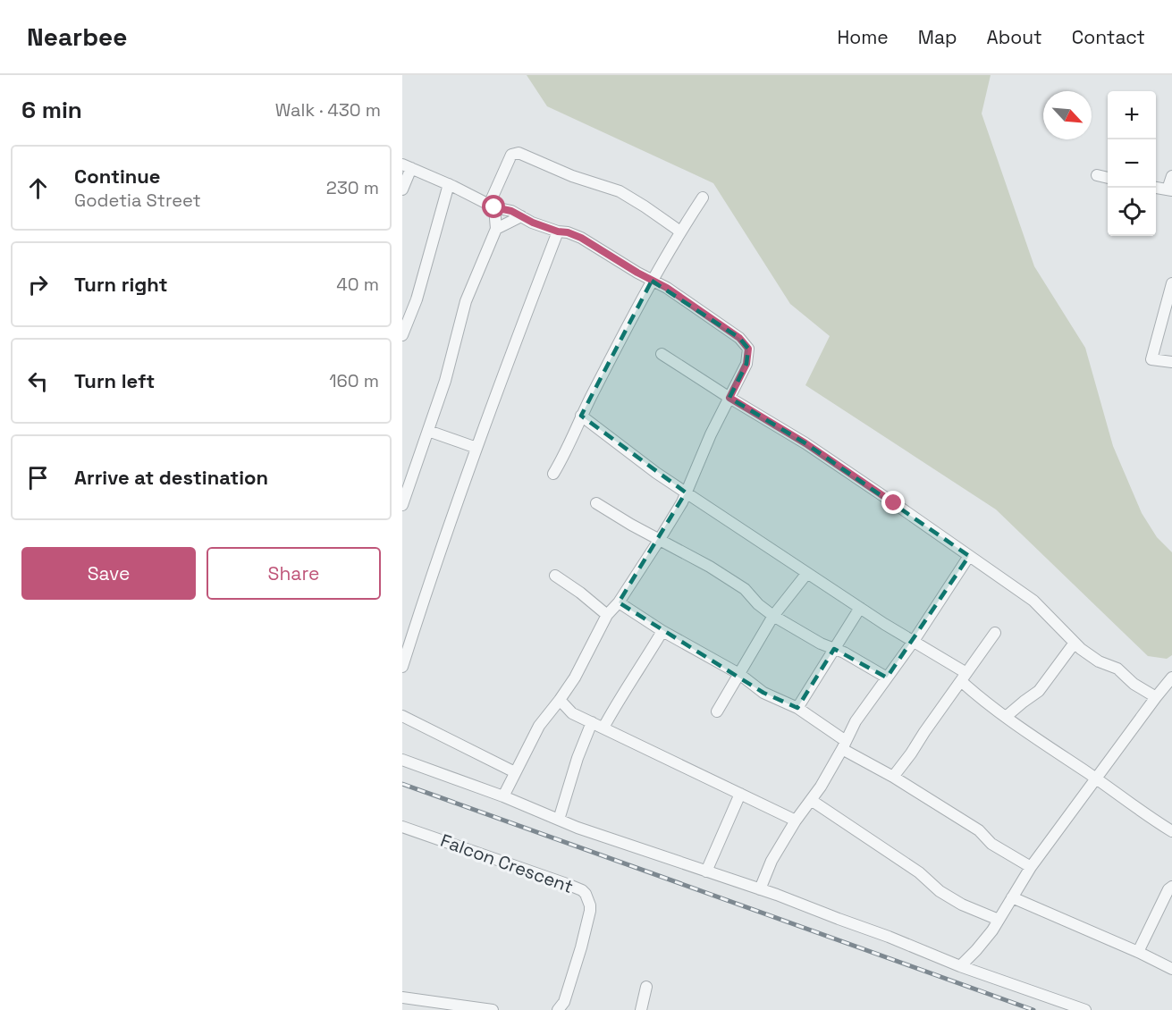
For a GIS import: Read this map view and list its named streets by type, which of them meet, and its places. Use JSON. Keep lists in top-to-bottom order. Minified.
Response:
{"streets":{"street":["Falcon Crescent"]},"north":"bottom right","page":{"header":"Nearbee","nav":["Home","Map","About","Contact"],"heading":["6 min","Walk · 430 m"],"map_buttons":["+","−"],"list":[["Continue","Godetia Street","230 m"],["Turn right","40 m"],["Turn left","160 m"],"Arrive at destination"],"buttons":["Save","Share"]}}
